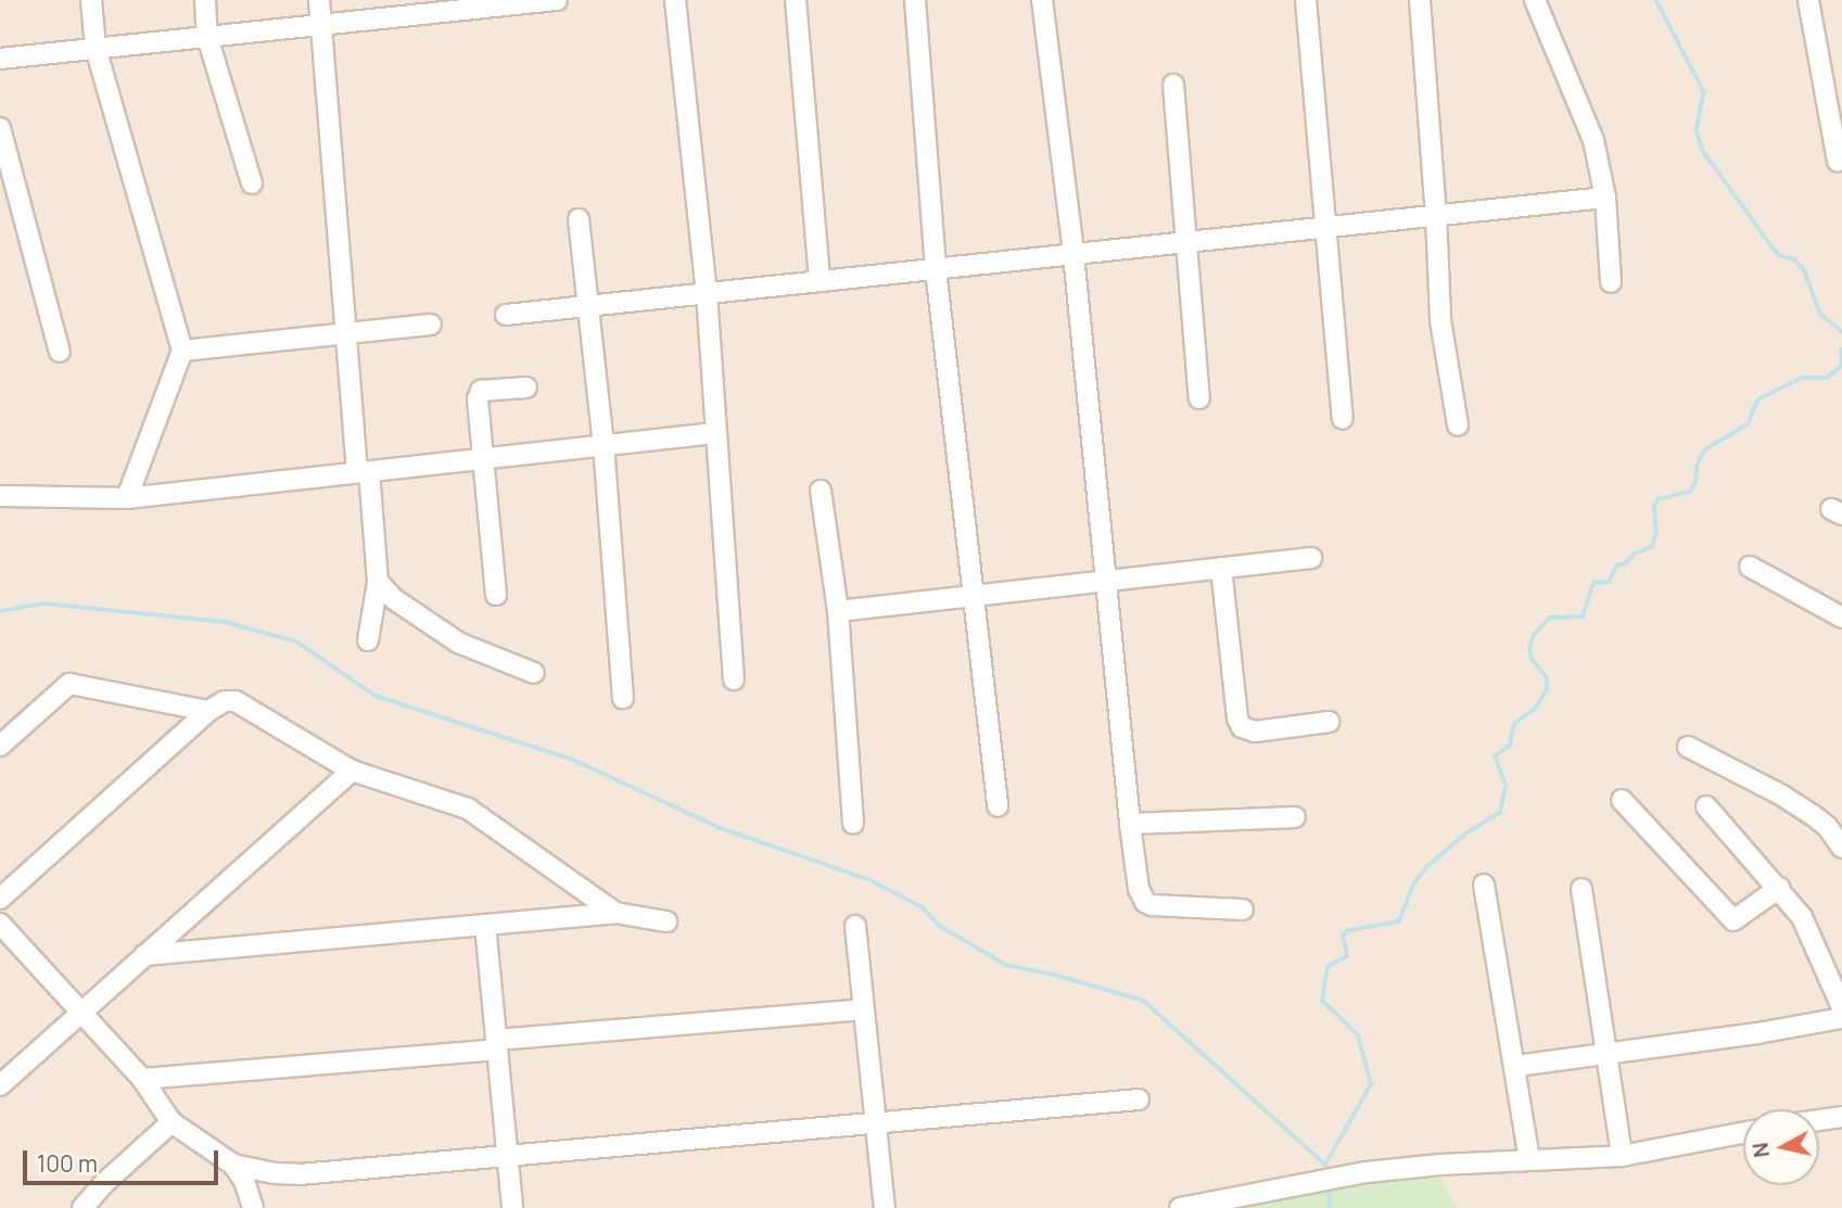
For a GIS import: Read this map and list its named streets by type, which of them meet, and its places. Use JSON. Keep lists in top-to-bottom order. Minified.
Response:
{"scale_bar":"100 m","north":"left"}
